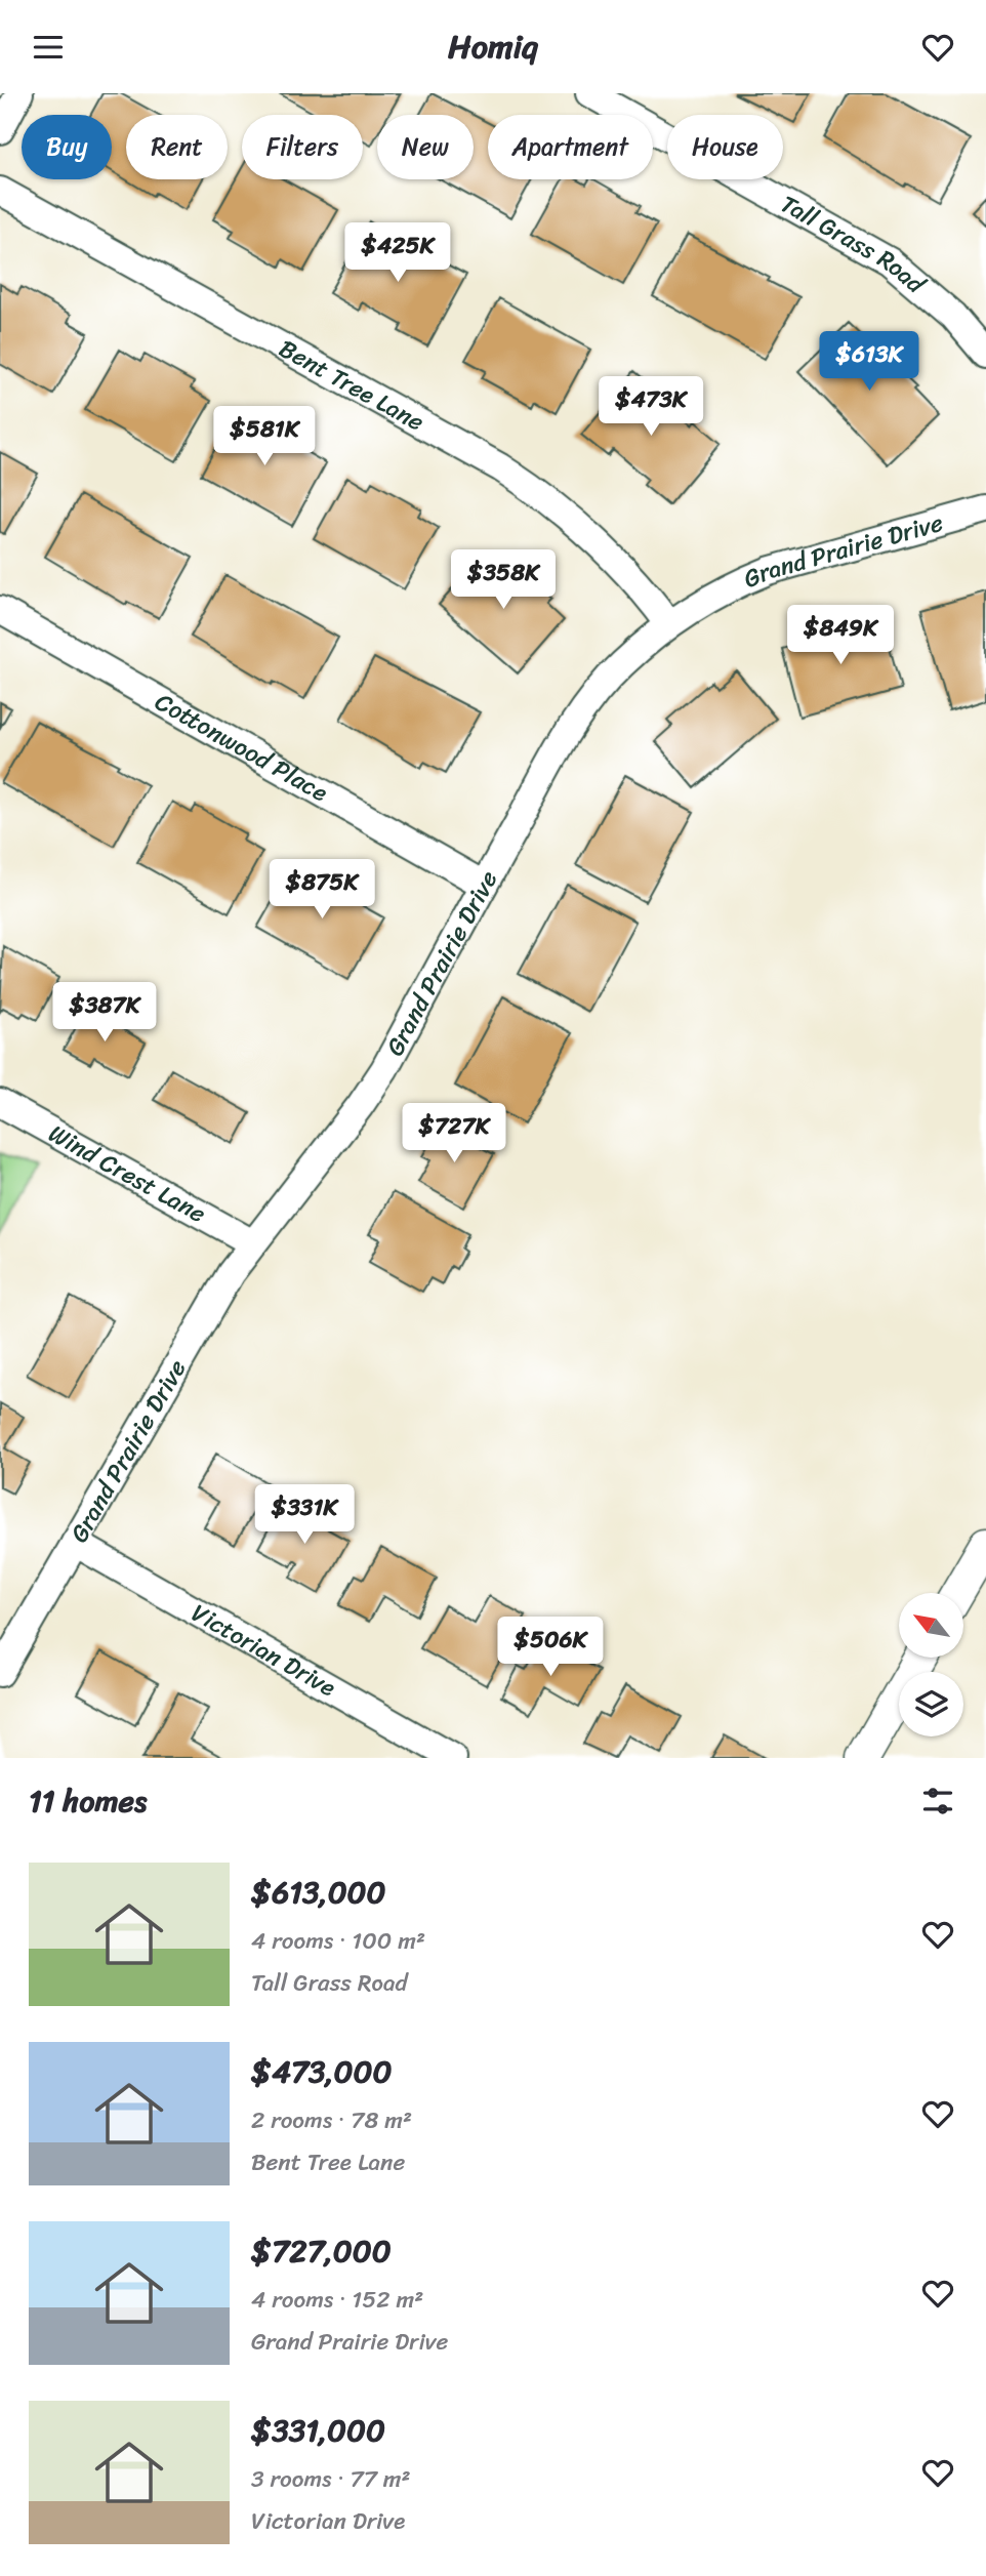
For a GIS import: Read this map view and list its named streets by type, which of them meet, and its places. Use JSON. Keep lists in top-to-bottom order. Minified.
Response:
{"streets":{"street":["Tall Grass Road","Bent Tree Lane","Grand Prairie Drive","Cottonwood Place","Wind Crest Lane","Victorian Drive"]},"crossings":[["Bent Tree Lane","Grand Prairie Drive"],["Grand Prairie Drive","Cottonwood Place"],["Grand Prairie Drive","Wind Crest Lane"],["Grand Prairie Drive","Victorian Drive"]],"north":"top left","page":{"header":"Homiq","chip":["Buy","Rent","Filters","New","Apartment","House"],"price":["$425K","$613K","$473K","$581K","$358K","$849K","$875K","$387K","$727K","$331K","$506K"],"heading":"11 homes","list":[{"name":"$613,000","note":"4 rooms · 100 m² · Tall Grass Road"},{"name":"$473,000","note":"2 rooms · 78 m² · Bent Tree Lane"},{"name":"$727,000","note":"4 rooms · 152 m² · Grand Prairie Drive"},{"name":"$331,000","note":"3 rooms · 77 m² · Victorian Drive"}]}}
